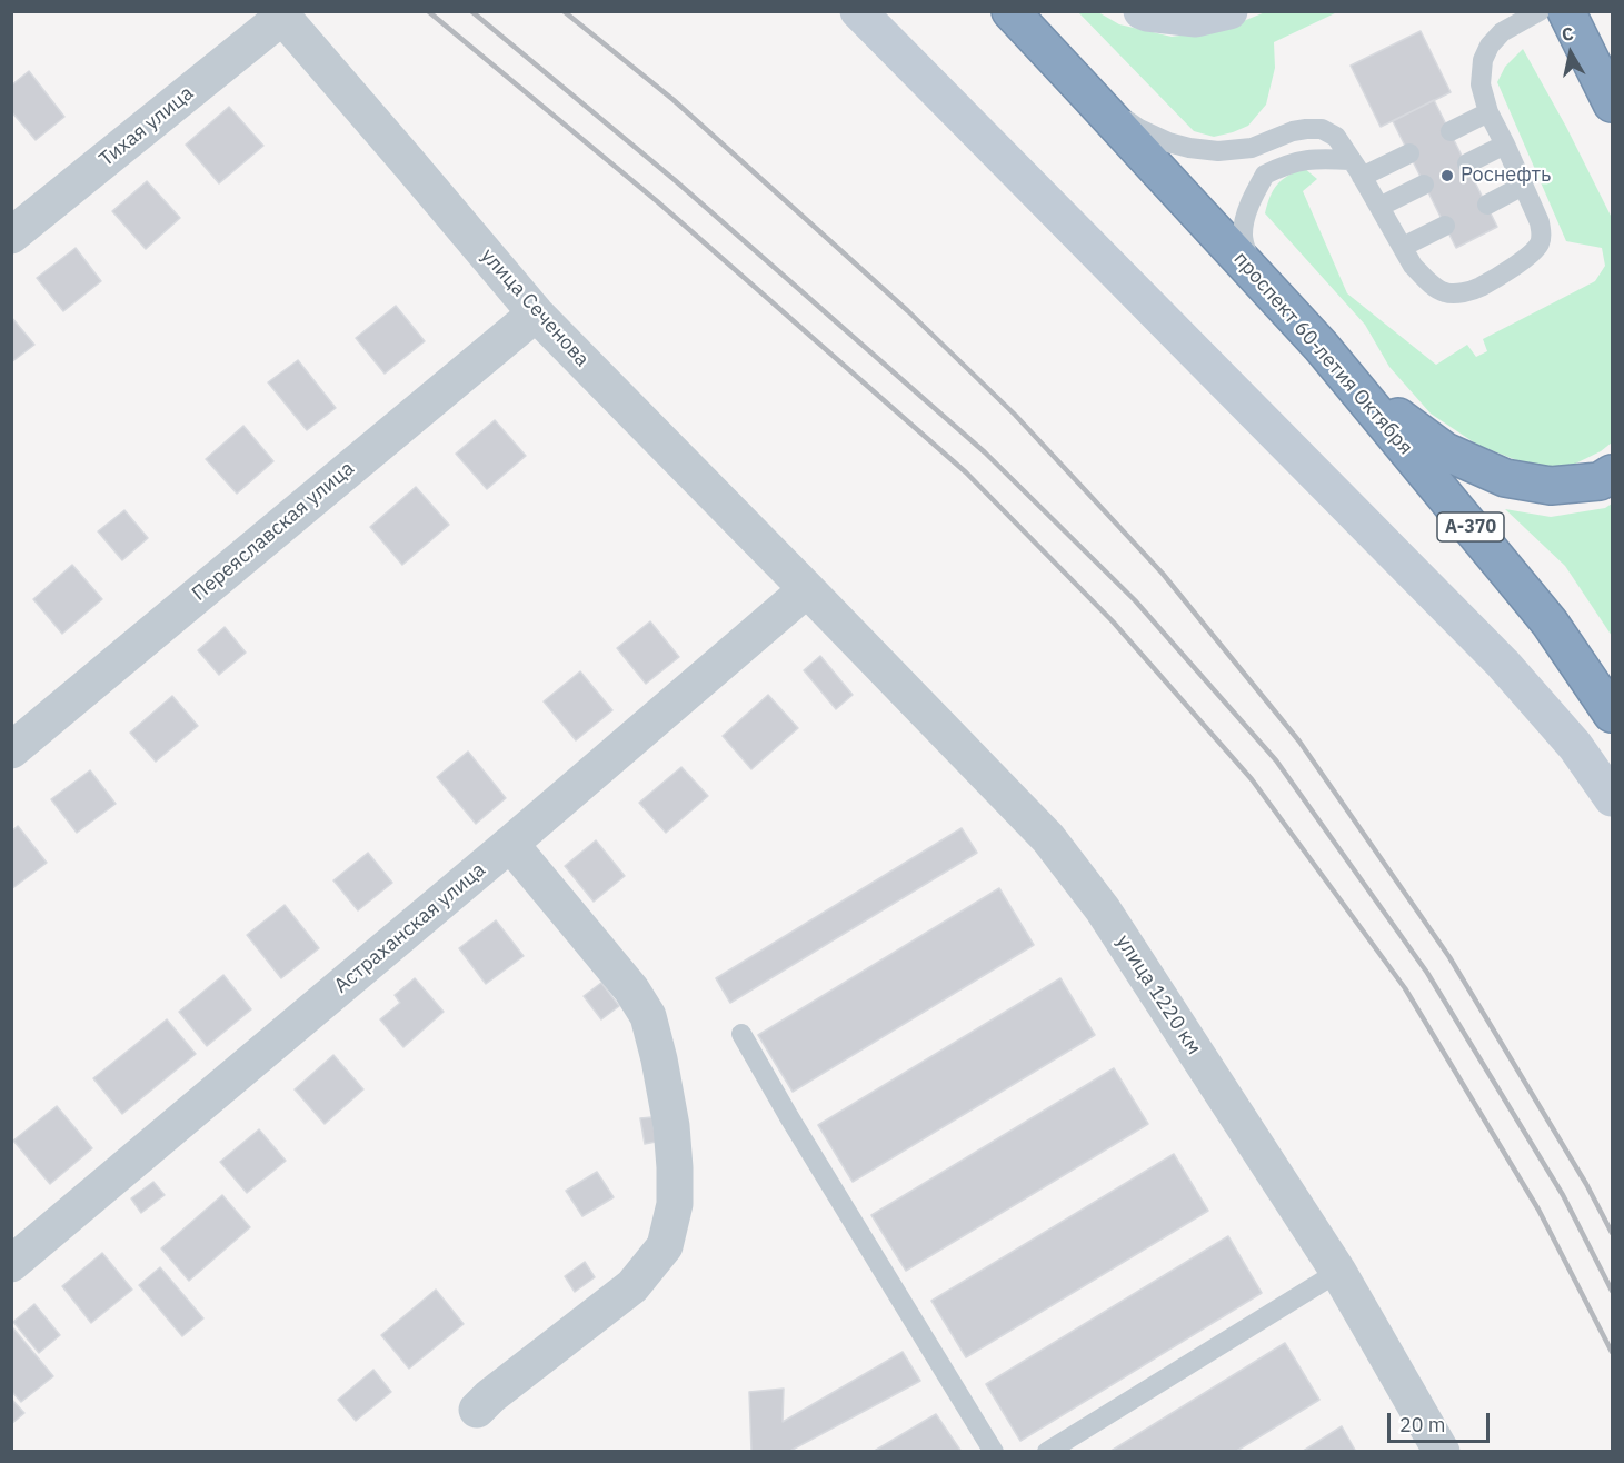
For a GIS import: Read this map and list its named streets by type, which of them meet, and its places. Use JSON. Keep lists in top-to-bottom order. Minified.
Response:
{"streets":{"highway":["проспект 60-летия Октября","А-370"],"street":["Тихая улица","улица Сеченова","Переяславская улица","Астраханская улица","улица 1220 км"]},"crossings":[["Тихая улица","улица Сеченова"],["улица Сеченова","Переяславская улица"],["улица Сеченова","Астраханская улица"],["улица Сеченова","улица 1220 км"],["Астраханская улица","улица 1220 км"]],"places":["Роснефть"],"scale_bar":"20 m","north":"top"}
